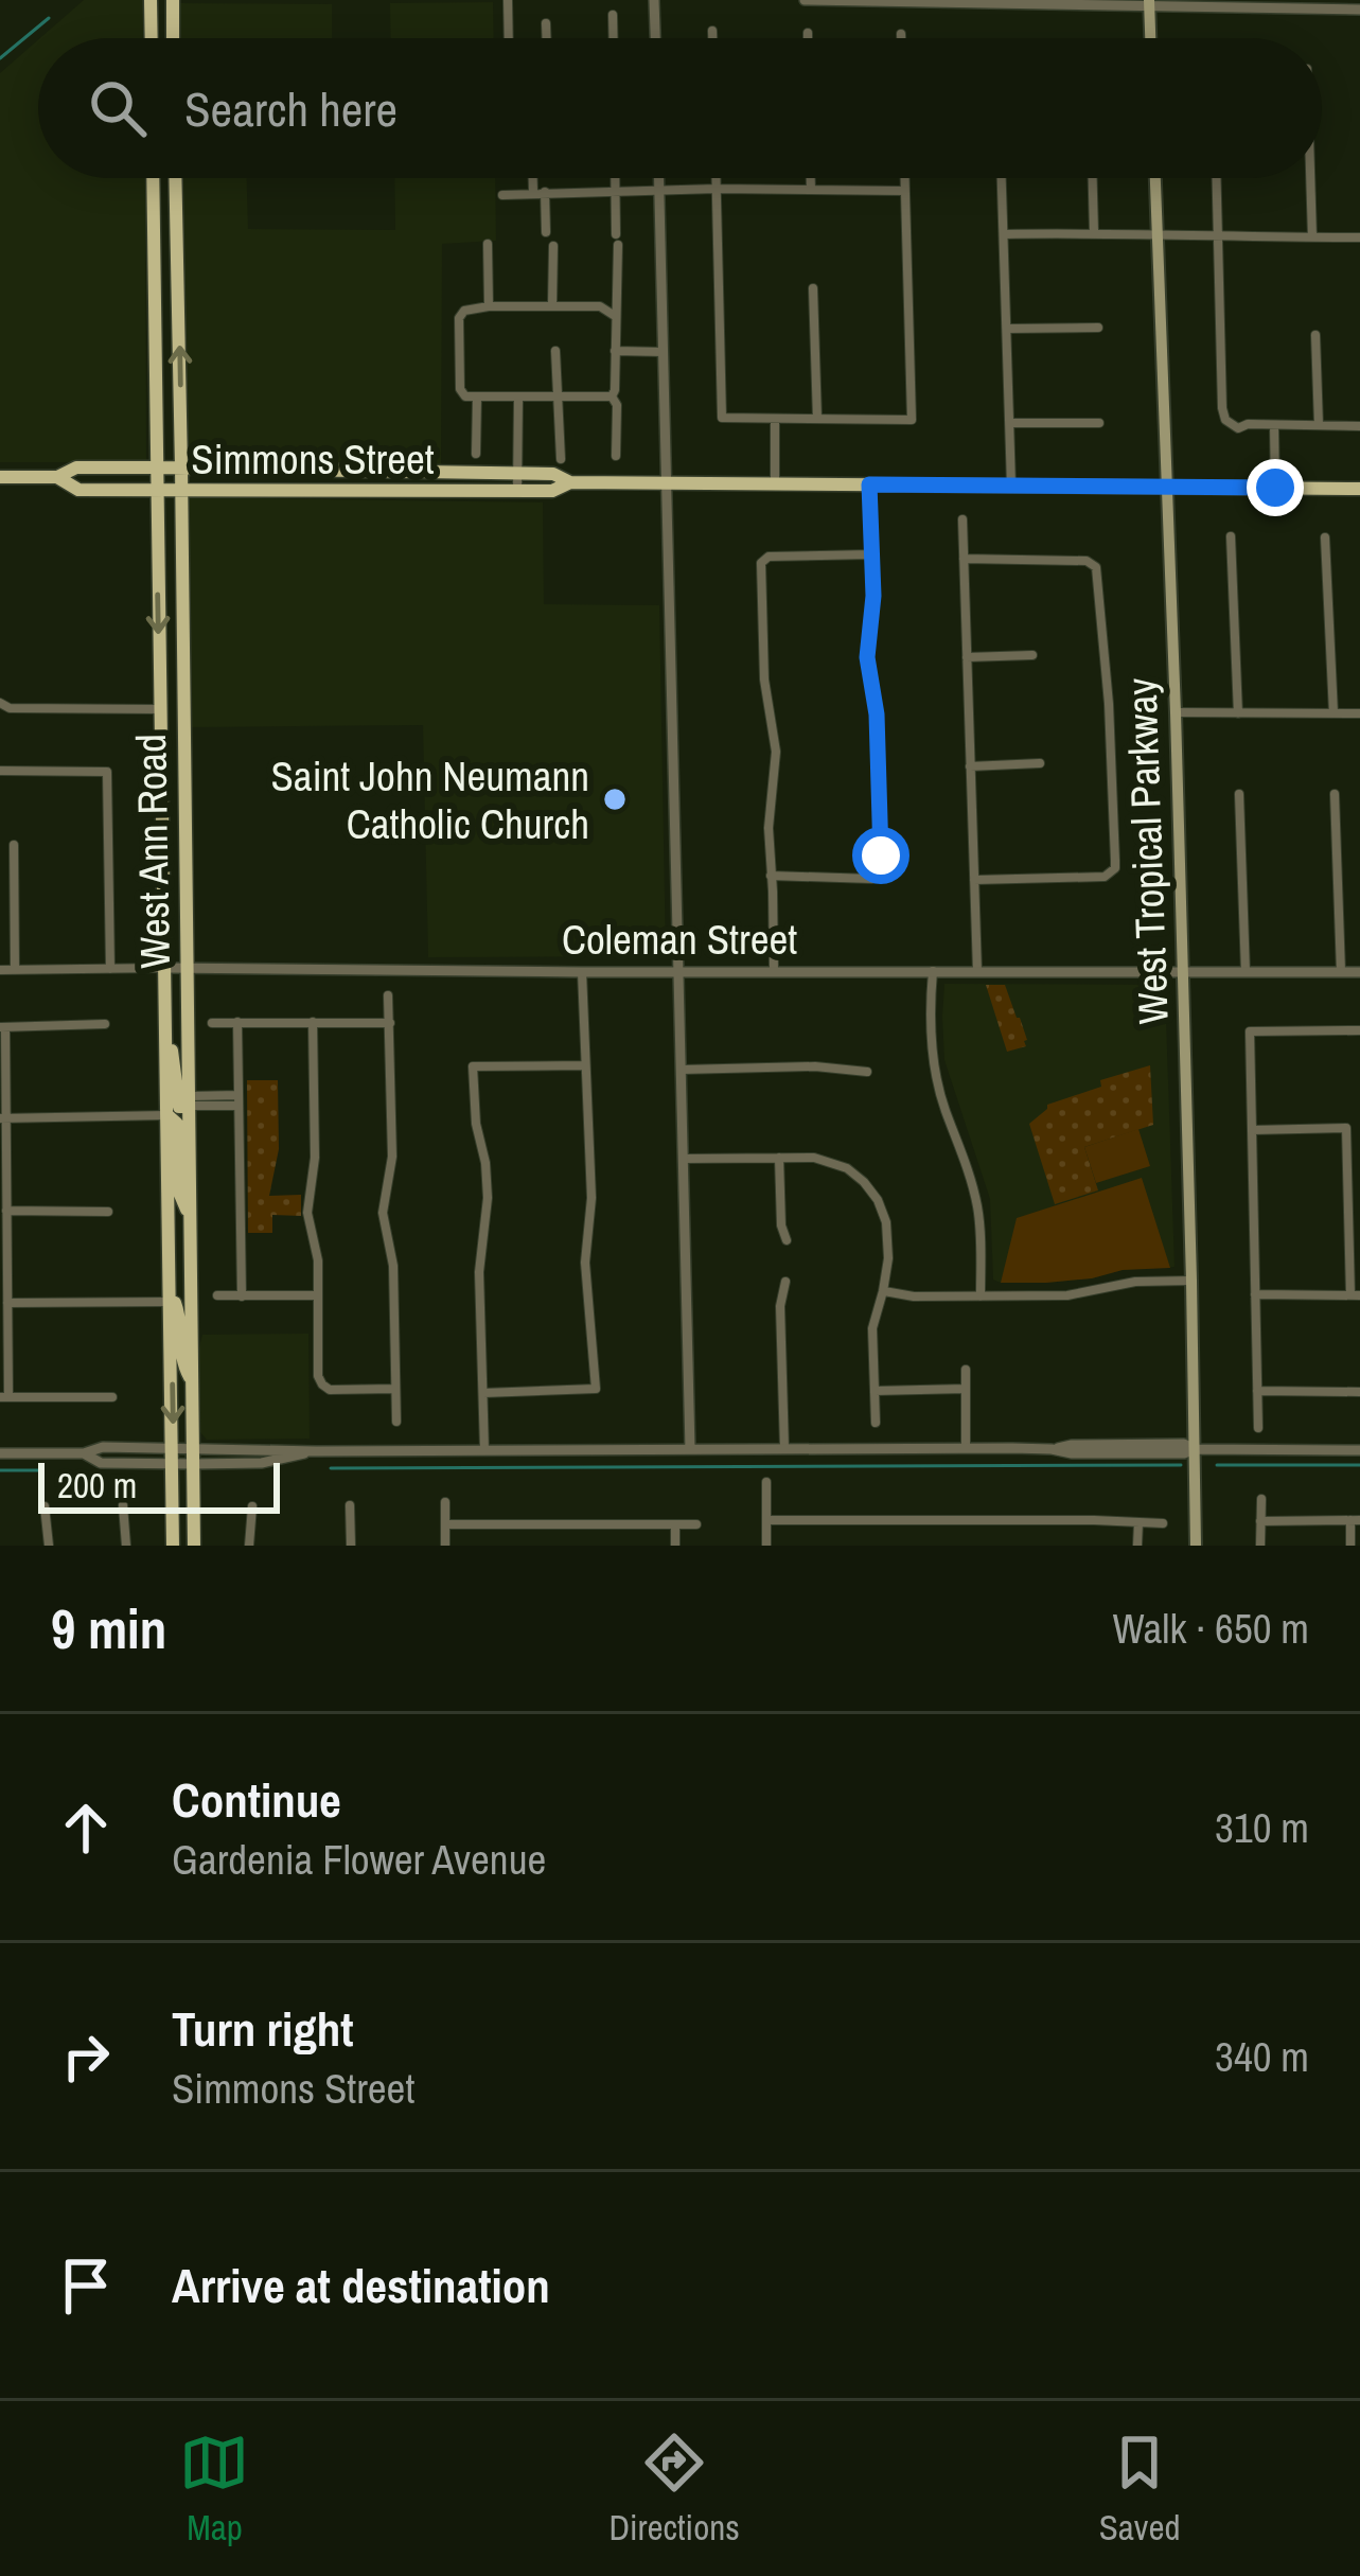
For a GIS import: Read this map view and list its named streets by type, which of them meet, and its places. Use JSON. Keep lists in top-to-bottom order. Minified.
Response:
{"streets":{"main road":["Simmons Street","West Ann Road","West Tropical Parkway"],"street":["Coleman Street"]},"crossings":[["Simmons Street","West Ann Road"],["Simmons Street","West Tropical Parkway"],["West Ann Road","Coleman Street"],["West Tropical Parkway","Coleman Street"]],"places":["Saint John Neumann Catholic Church"],"scale_bar":"200 m","page":{"search":"Search here","scale":"200 m","heading":["9 min","Walk · 650 m"],"list":[["Continue","Gardenia Flower Avenue","310 m"],["Turn right","Simmons Street","340 m"],"Arrive at destination"],"nav":["Map","Directions","Saved"]}}
